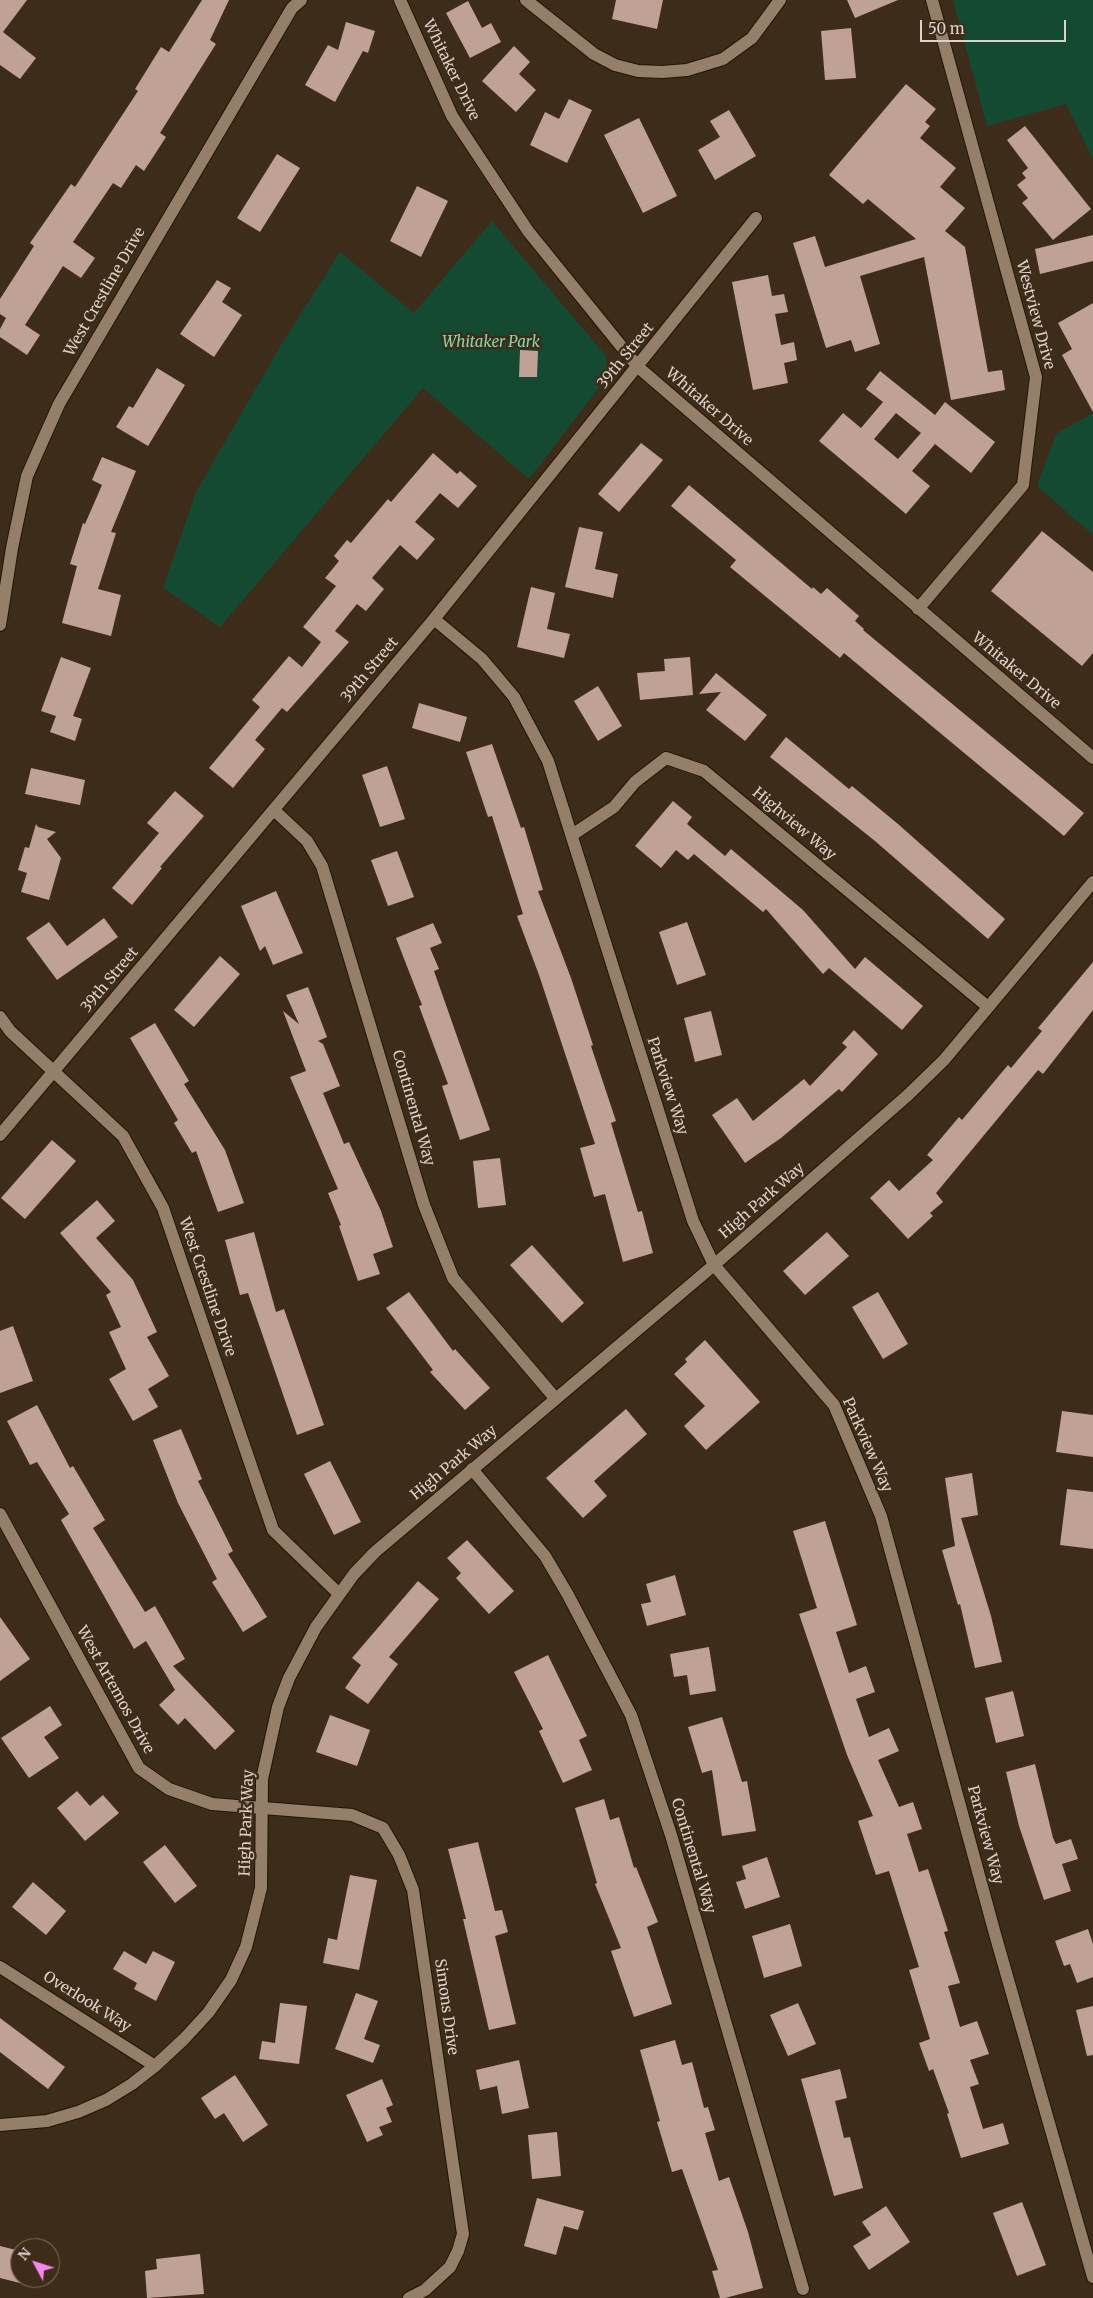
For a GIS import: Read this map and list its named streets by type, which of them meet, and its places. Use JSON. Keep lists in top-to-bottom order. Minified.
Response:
{"streets":{"street":["Whitaker Drive","West Crestline Drive","Westview Drive","39th Street","Highview Way","Parkview Way","Continental Way","High Park Way","West Artemos Drive","Overlook Way","Simons Drive"]},"crossings":[["Whitaker Drive","Westview Drive"],["Whitaker Drive","39th Street"],["West Crestline Drive","39th Street"],["West Crestline Drive","High Park Way"],["39th Street","Parkview Way"],["39th Street","Continental Way"],["Highview Way","Parkview Way"],["Highview Way","High Park Way"],["Parkview Way","High Park Way"],["Continental Way","High Park Way"],["High Park Way","West Artemos Drive"],["High Park Way","Overlook Way"],["High Park Way","Simons Drive"],["West Artemos Drive","Simons Drive"]],"parks":["Whitaker Park"],"scale_bar":"50 m","north":"top left"}
